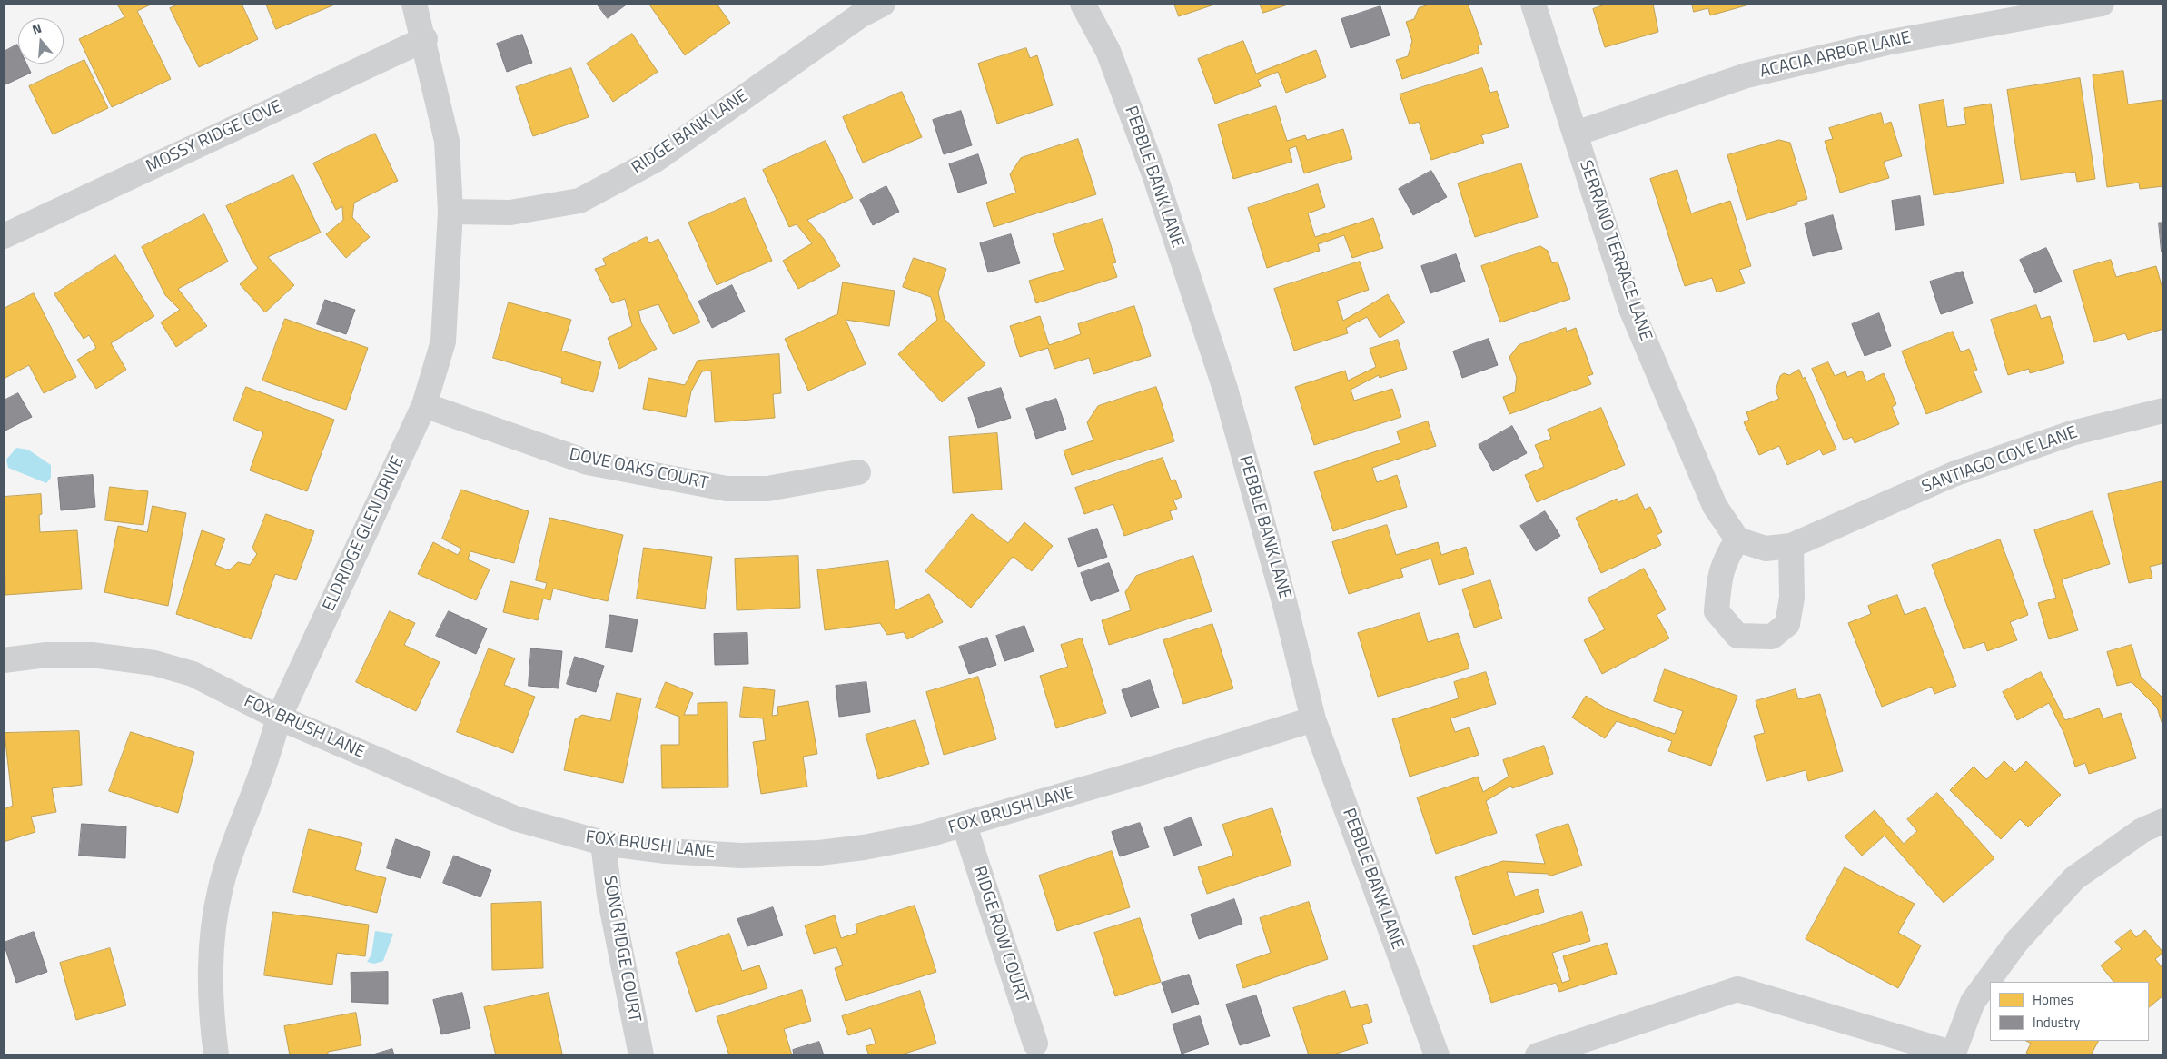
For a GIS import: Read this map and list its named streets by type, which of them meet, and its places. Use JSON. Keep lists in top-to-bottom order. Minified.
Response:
{"streets":{"street":["ACACIA ARBOR LANE","RIDGE BANK LANE","MOSSY RIDGE COVE","PEBBLE BANK LANE","SERRANO TERRACE LANE","SANTIAGO COVE LANE","DOVE OAKS COURT","ELDRIDGE GLEN DRIVE","FOX BRUSH LANE","RIDGE ROW COURT","SONG RIDGE COURT"]},"crossings":[["ACACIA ARBOR LANE","SERRANO TERRACE LANE"],["RIDGE BANK LANE","ELDRIDGE GLEN DRIVE"],["MOSSY RIDGE COVE","ELDRIDGE GLEN DRIVE"],["PEBBLE BANK LANE","FOX BRUSH LANE"],["SERRANO TERRACE LANE","SANTIAGO COVE LANE"],["DOVE OAKS COURT","ELDRIDGE GLEN DRIVE"],["ELDRIDGE GLEN DRIVE","FOX BRUSH LANE"],["FOX BRUSH LANE","RIDGE ROW COURT"],["FOX BRUSH LANE","SONG RIDGE COURT"]],"legend":["Homes","Industry"],"north":"top"}
